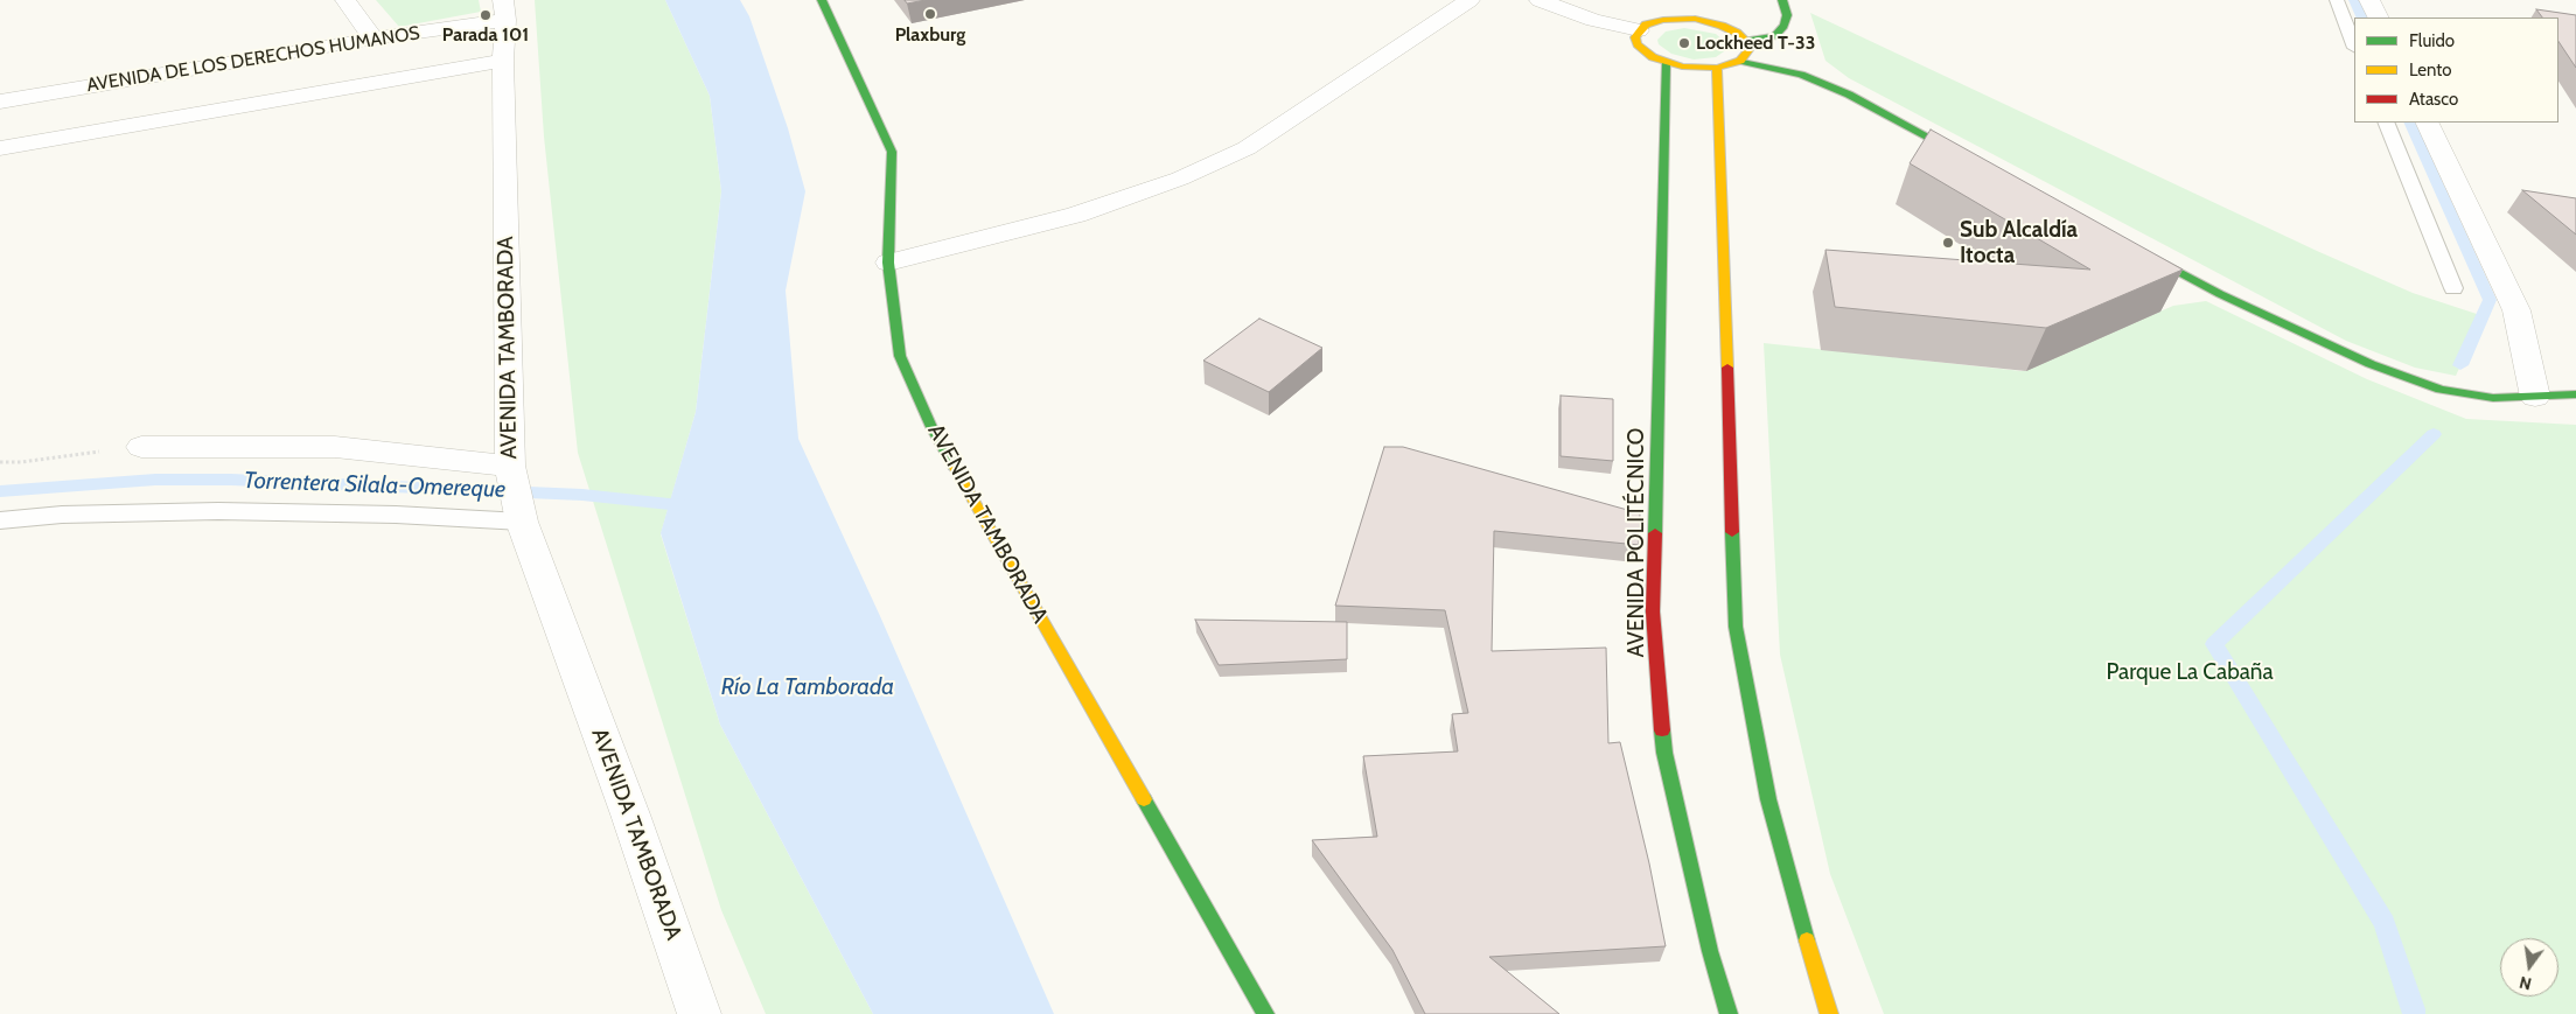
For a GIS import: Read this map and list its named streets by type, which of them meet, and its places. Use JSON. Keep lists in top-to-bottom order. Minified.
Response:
{"streets":{"main road":["AVENIDA TAMBORADA","AVENIDA POLITÉCNICO"],"street":["AVENIDA DE LOS DERECHOS HUMANOS"]},"crossings":[["AVENIDA DE LOS DERECHOS HUMANOS","AVENIDA TAMBORADA"]],"water":["Torrentera Silala-Omereque","Río La Tamborada"],"parks":["Parque La Cabaña"],"places":["Plaxburg","Parada 101","Lockheed T-33","Sub Alcaldía Itocta"],"legend":["Fluido","Lento","Atasco"],"north":"bottom"}
